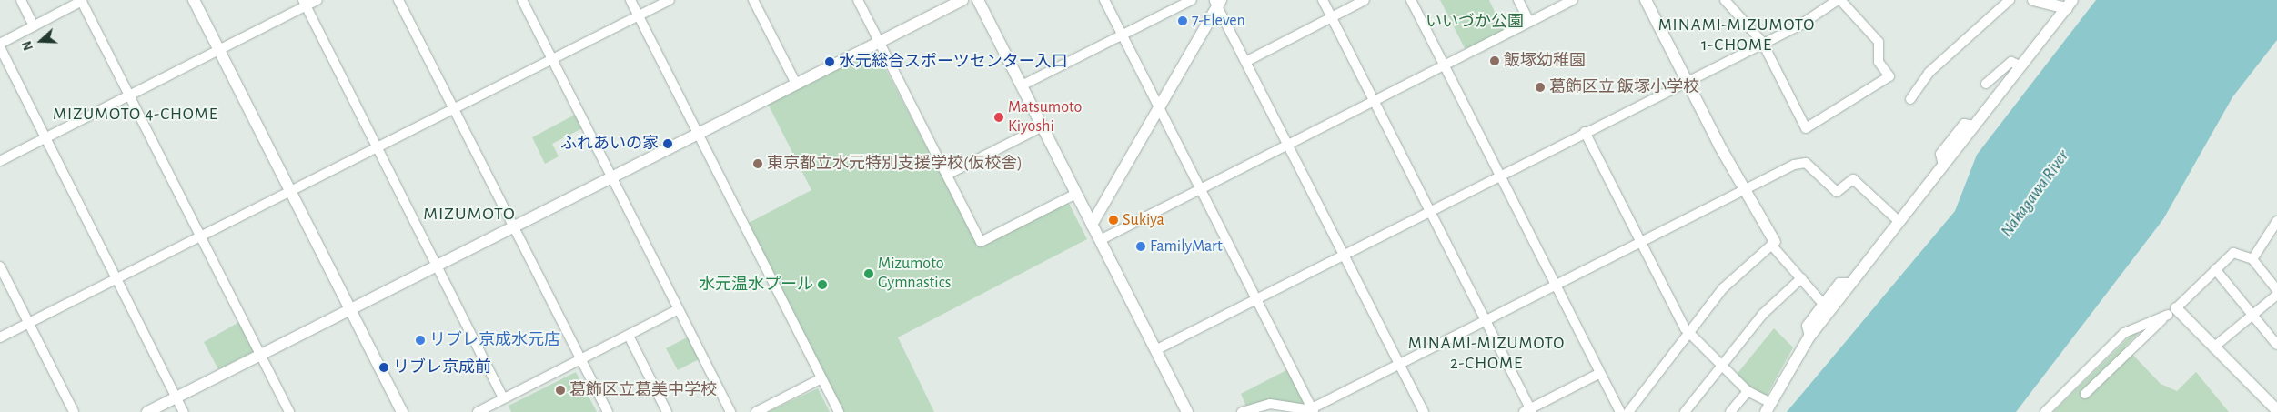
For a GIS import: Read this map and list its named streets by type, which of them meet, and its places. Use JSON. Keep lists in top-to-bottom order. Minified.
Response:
{"districts":["MINAMI-MIZUMOTO 1-CHOME","MIZUMOTO 4-CHOME","MIZUMOTO","MINAMI-MIZUMOTO 2-CHOME"],"water":["Nakagawa River"],"parks":["いいづか公園"],"places":["7-Eleven","飯塚幼稚園","水元総合スポーツセンター入口","葛飾区立 飯塚小学校","Matsumoto Kiyoshi","ふれあいの家","東京都立水元特別支援学校(仮校舎)","Sukiya","FamilyMart","Mizumoto Gymnastics","水元温水プール","リブレ京成水元店","リブレ京成前","葛飾区立葛美中学校"],"north":"left"}
